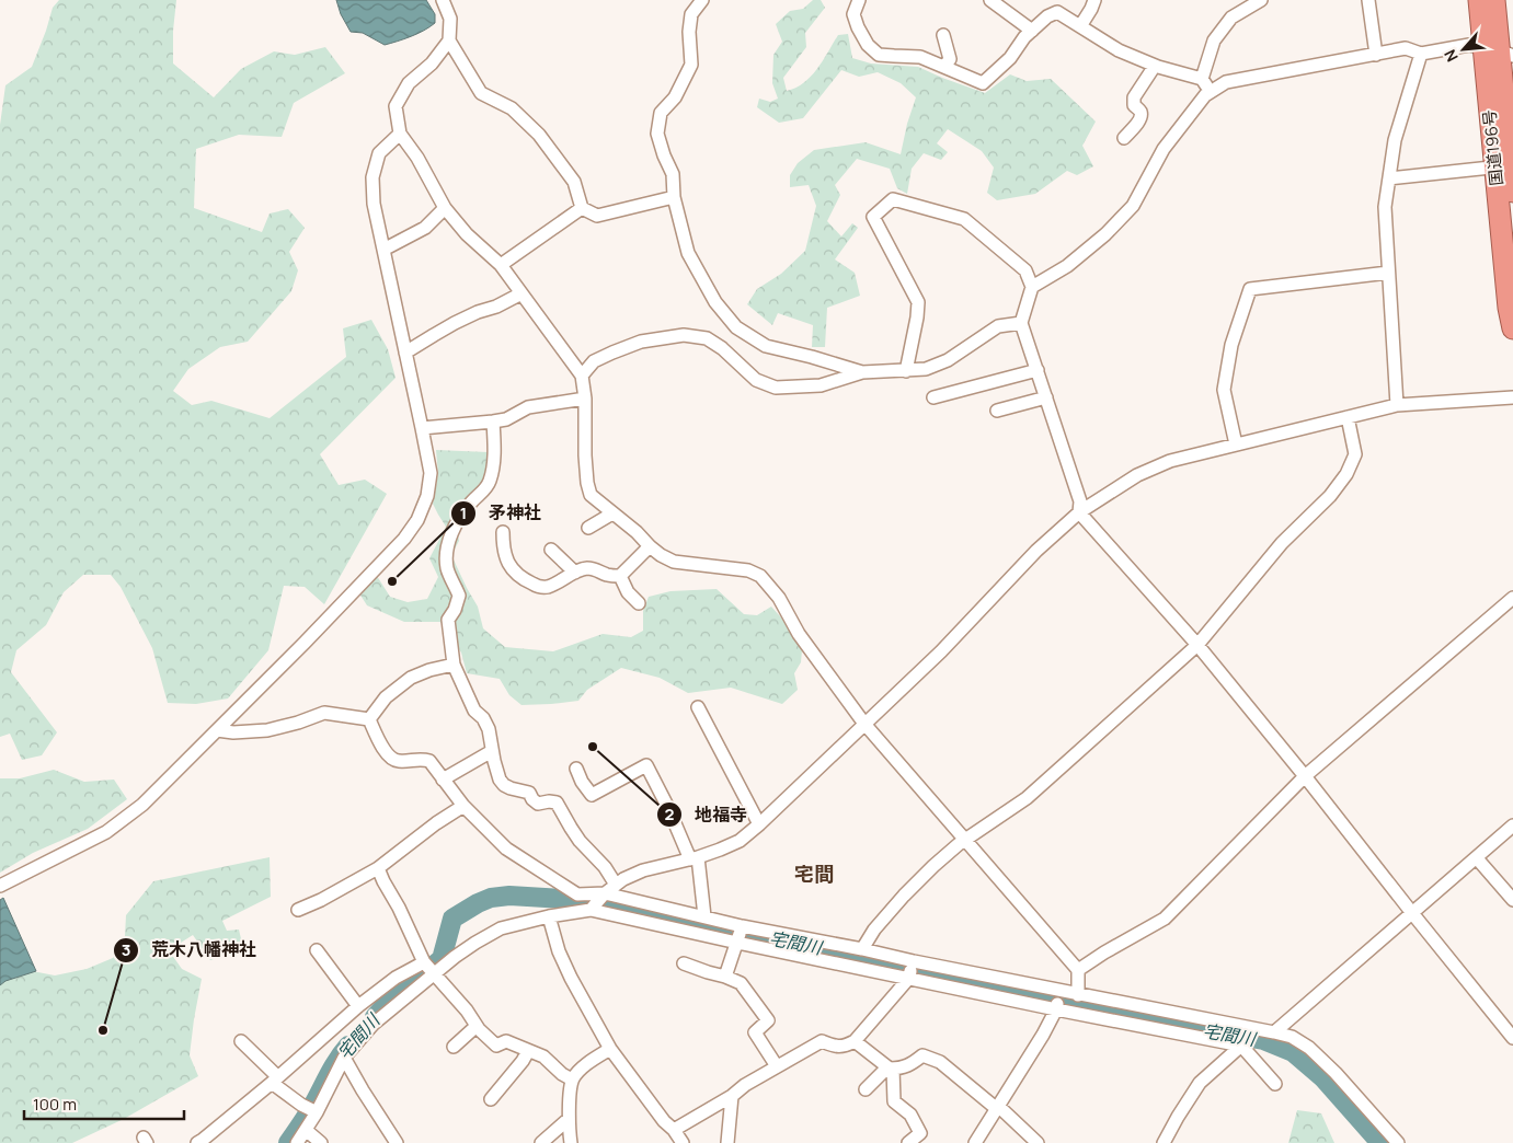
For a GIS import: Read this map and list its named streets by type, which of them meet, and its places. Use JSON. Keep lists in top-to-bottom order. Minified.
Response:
{"streets":{"highway":["国道196号"]},"districts":["宅間"],"water":["宅間川"],"places":["矛神社","地福寺","荒木八幡神社"],"scale_bar":"100 m","north":"bottom left"}
